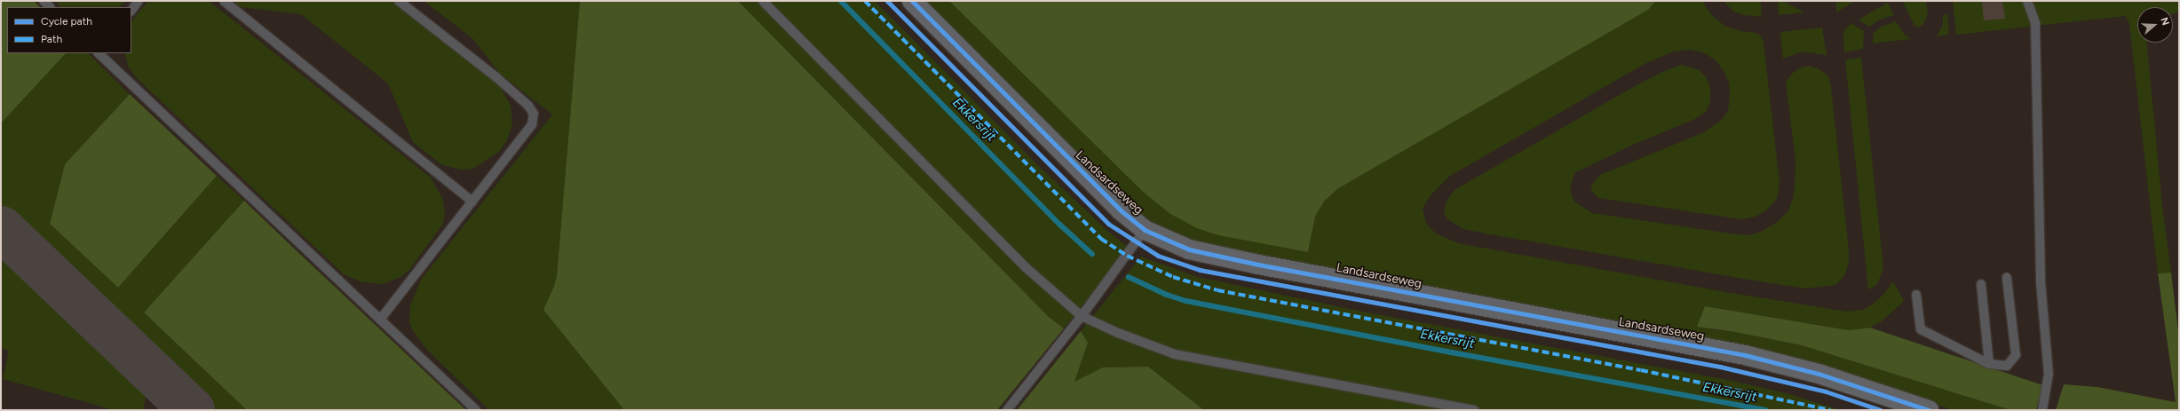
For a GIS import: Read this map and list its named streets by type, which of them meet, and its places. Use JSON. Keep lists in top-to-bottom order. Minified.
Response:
{"streets":{"street":["Landsardseweg"]},"water":["Ekkersrijt"],"legend":["Cycle path","Path"],"north":"right"}
